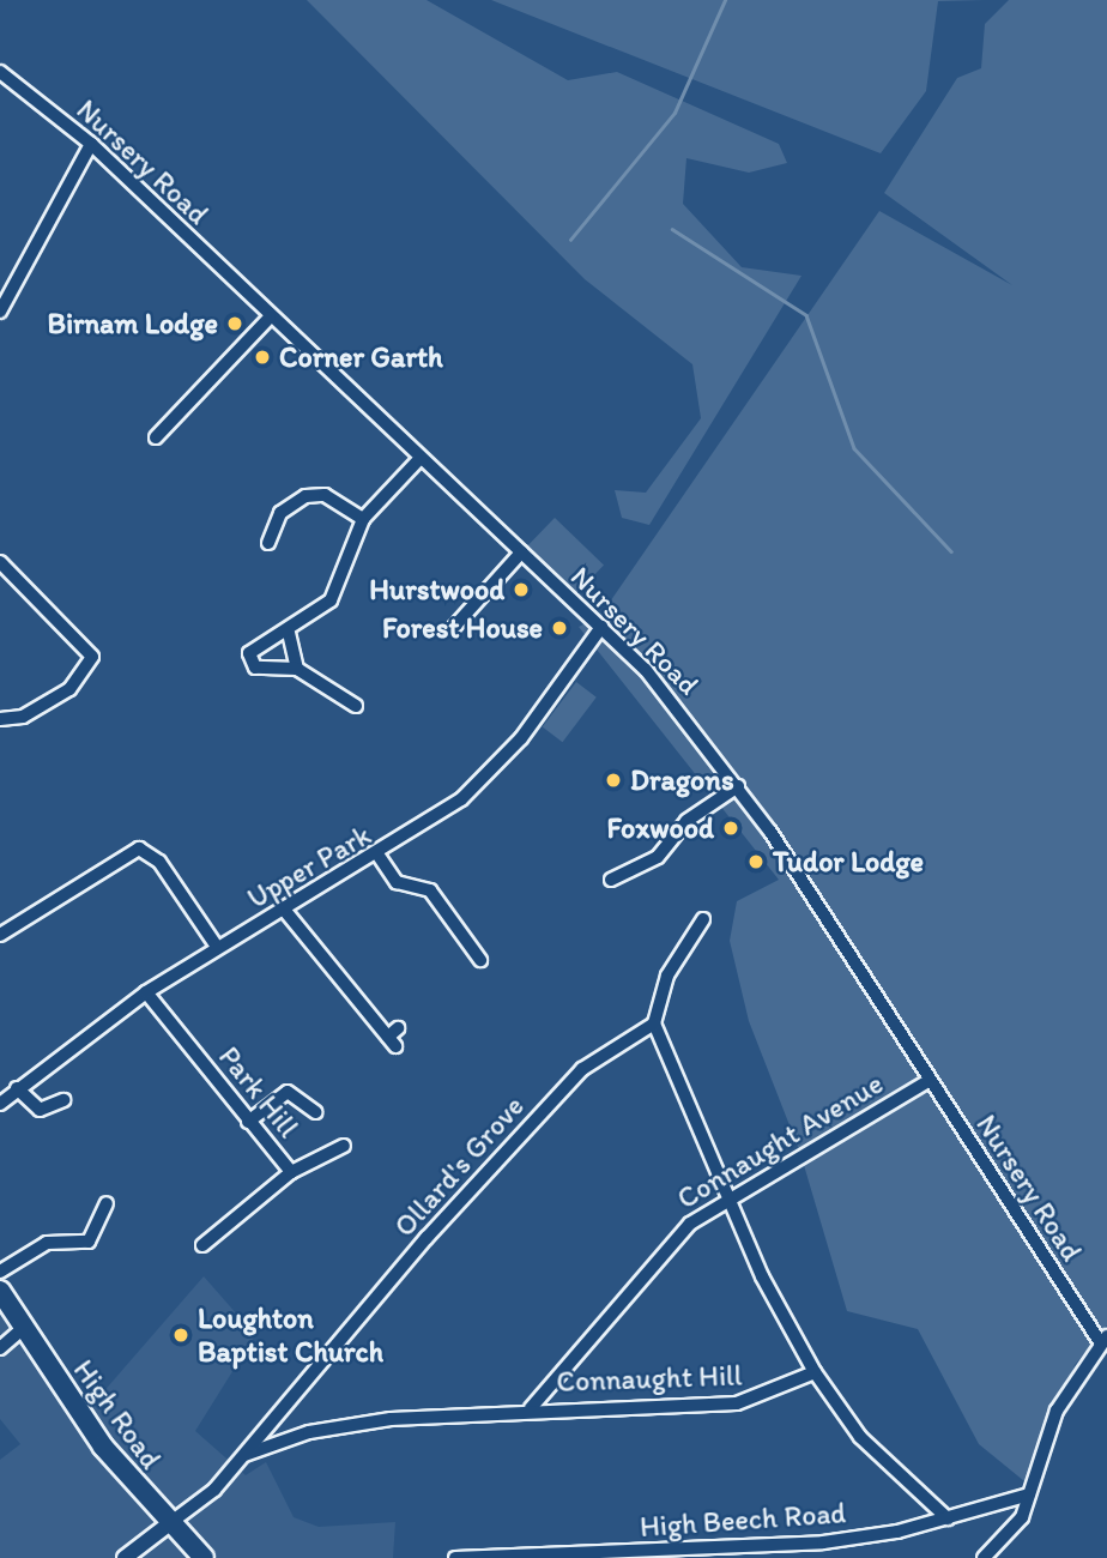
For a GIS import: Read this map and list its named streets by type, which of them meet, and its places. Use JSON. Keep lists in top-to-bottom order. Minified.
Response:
{"streets":{"main road":["High Road"],"street":["Nursery Road","Upper Park","Park Hill","Connaught Avenue","Ollard's Grove","Connaught Hill","High Beech Road"]},"crossings":[["Nursery Road","Upper Park"],["Nursery Road","Connaught Avenue"],["Upper Park","Park Hill"],["Connaught Avenue","Connaught Hill"]],"places":["Birnam Lodge","Corner Garth","Hurstwood","Forest House","Dragons","Foxwood","Tudor Lodge","Loughton Baptist Church"]}
